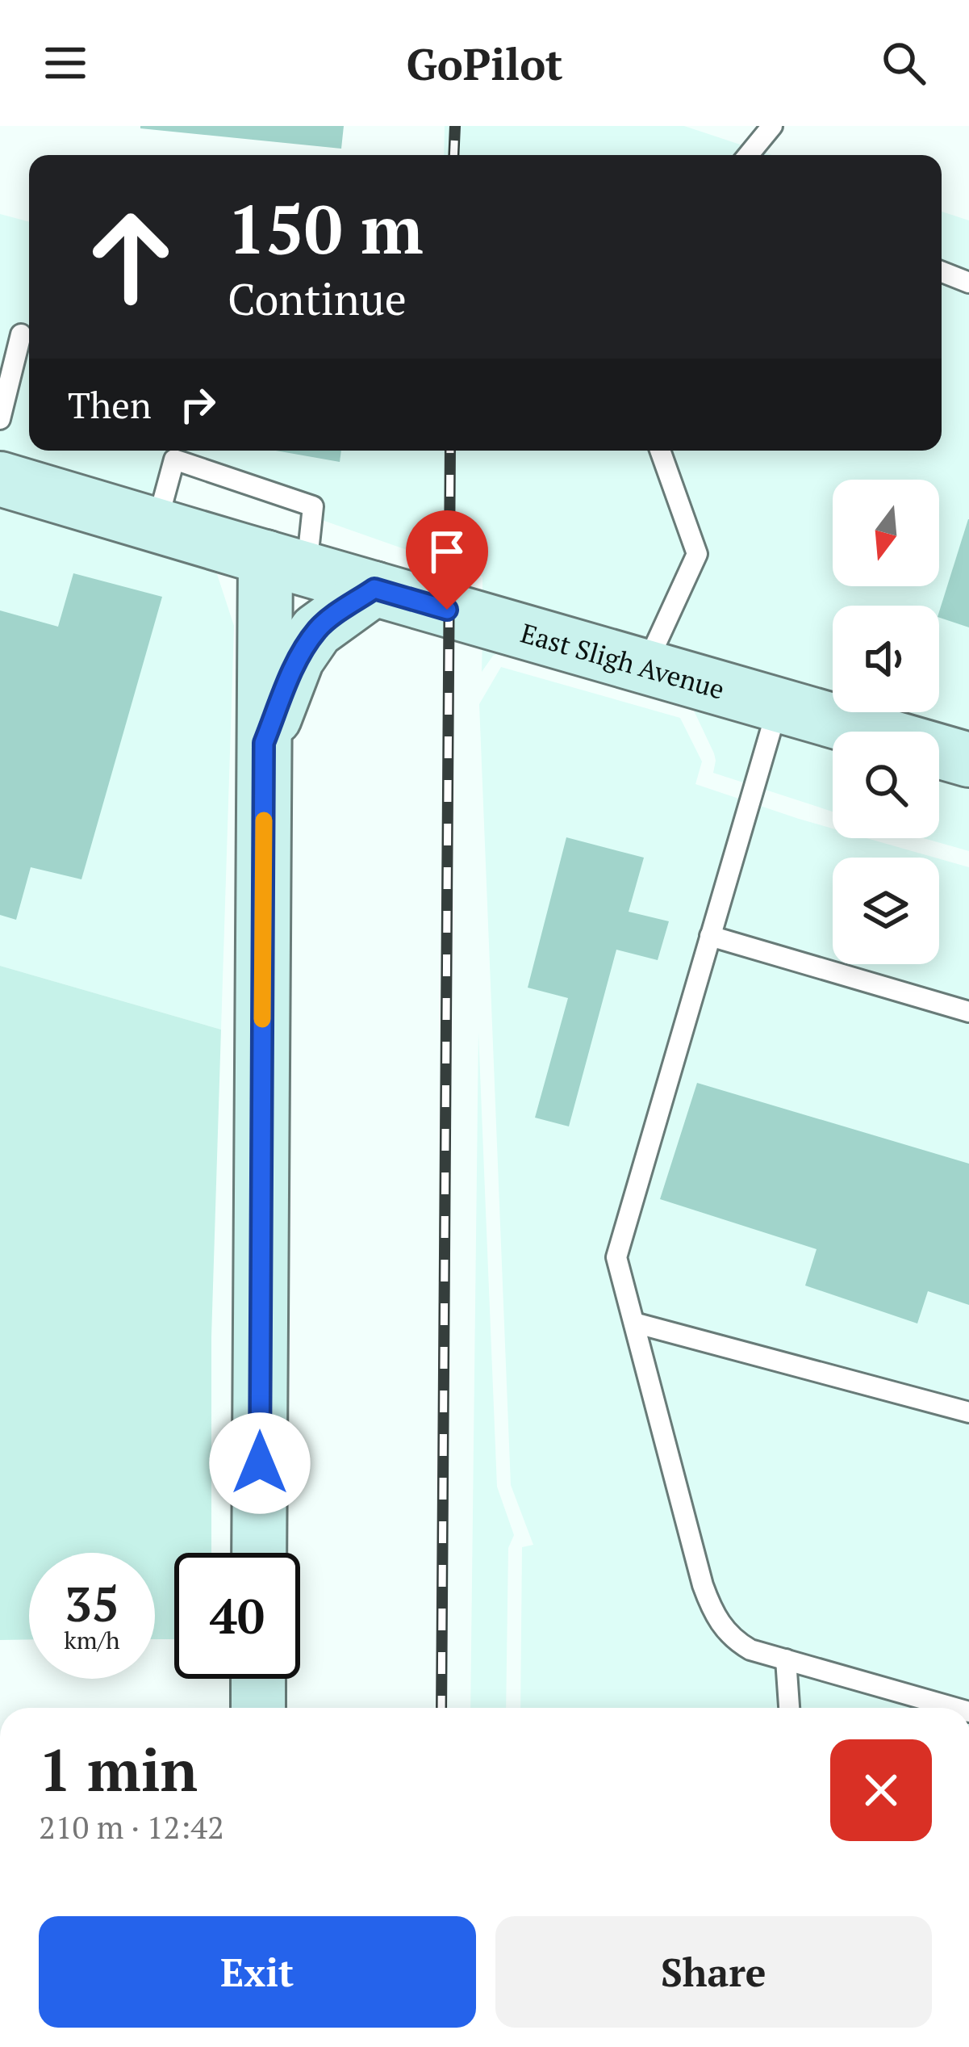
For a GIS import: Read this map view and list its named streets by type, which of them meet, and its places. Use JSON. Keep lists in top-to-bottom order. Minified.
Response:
{"streets":{"street":["East Sligh Avenue"]},"north":"bottom","page":{"header":"GoPilot","turn":["150 m","Continue"],"then":"Then","speed":"35 km/h","limit":"40","heading":["1 min","210 m · 12:42"],"buttons":["Exit","Share"]}}
